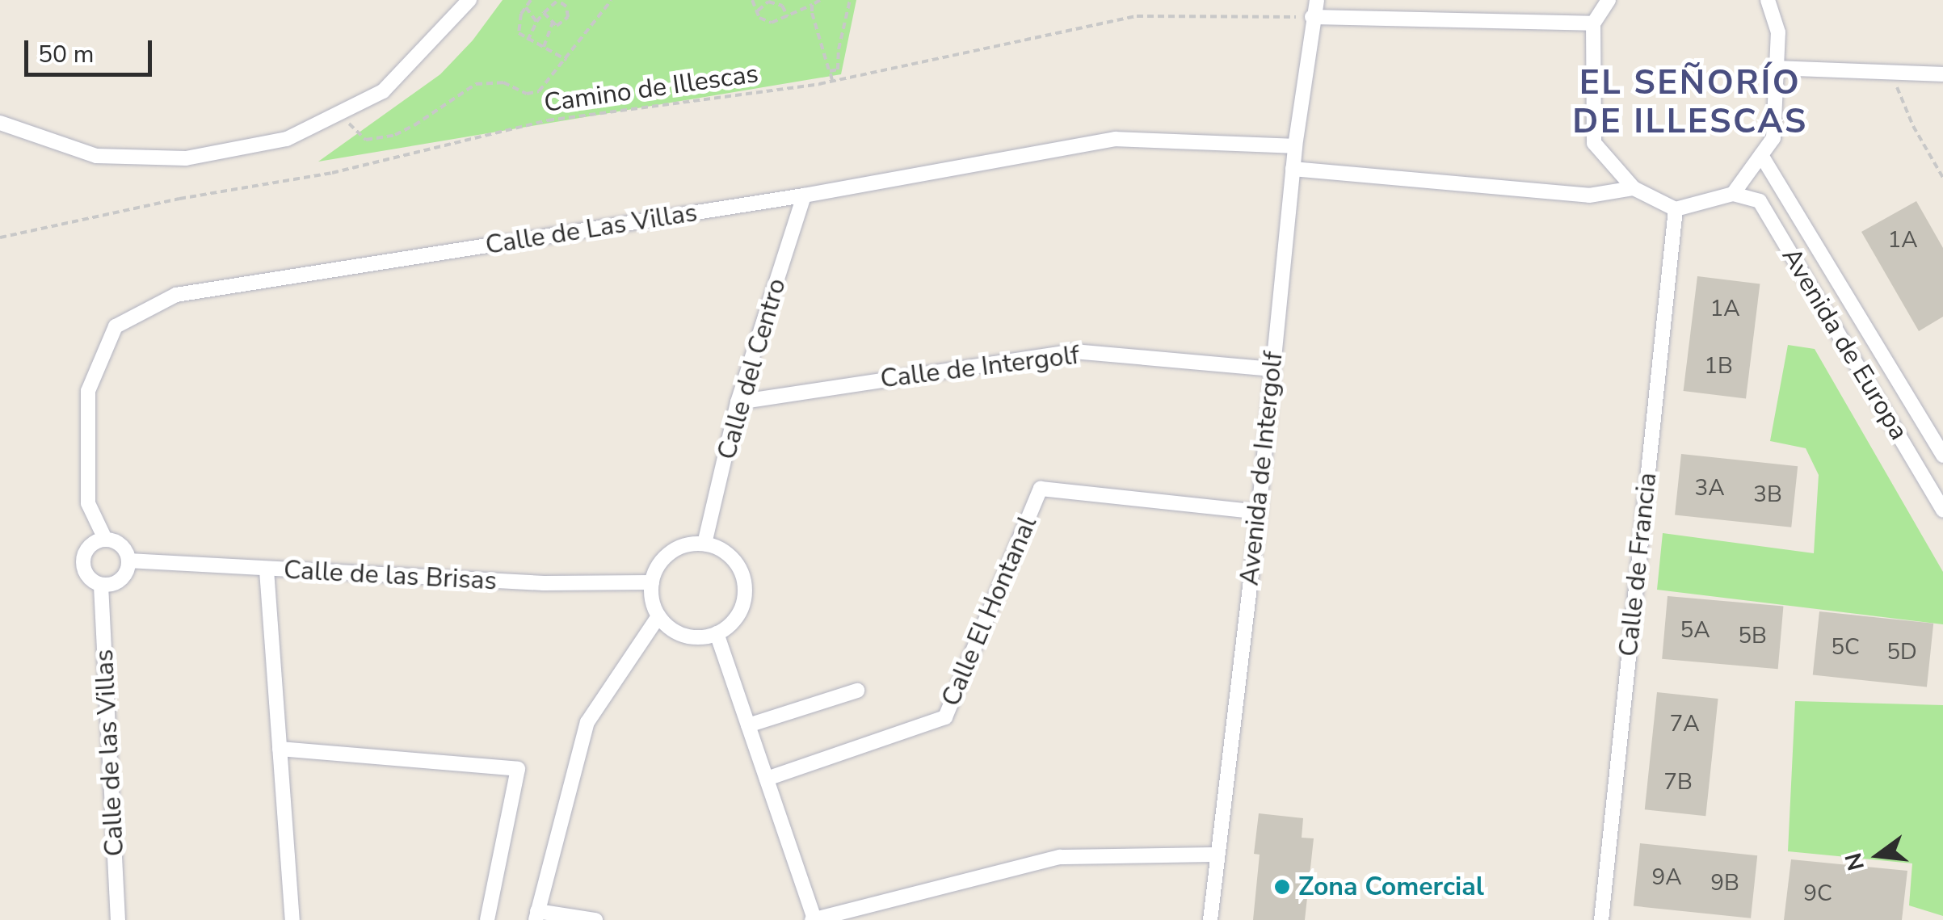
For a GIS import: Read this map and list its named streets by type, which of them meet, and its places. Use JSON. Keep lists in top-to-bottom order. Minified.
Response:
{"streets":{"street":["Calle de Las Villas","Avenida de Europa","Calle de Intergolf","Calle del Centro","Avenida de Intergolf","Calle de Francia","Calle de las Brisas","Calle El Hontanal","Calle de las Villas"],"path":["Camino de Illescas"]},"crossings":[["Camino de Illescas","Avenida de Intergolf"],["Calle de Las Villas","Calle del Centro"],["Calle de Las Villas","Avenida de Intergolf"],["Calle de Las Villas","Calle de las Brisas"],["Calle de Las Villas","Calle de las Villas"],["Calle de Intergolf","Calle del Centro"],["Calle de Intergolf","Avenida de Intergolf"],["Calle del Centro","Calle de las Brisas"],["Avenida de Intergolf","Calle El Hontanal"],["Calle de las Brisas","Calle de las Villas"]],"districts":["EL SEÑORÍO DE ILLESCAS"],"places":["Zona Comercial"],"house_numbers":["1A","1A","1B","3A","3B","5A","5B","5C","5D","7A","7B","9A","9B","9C"],"scale_bar":"50 m","north":"left"}
